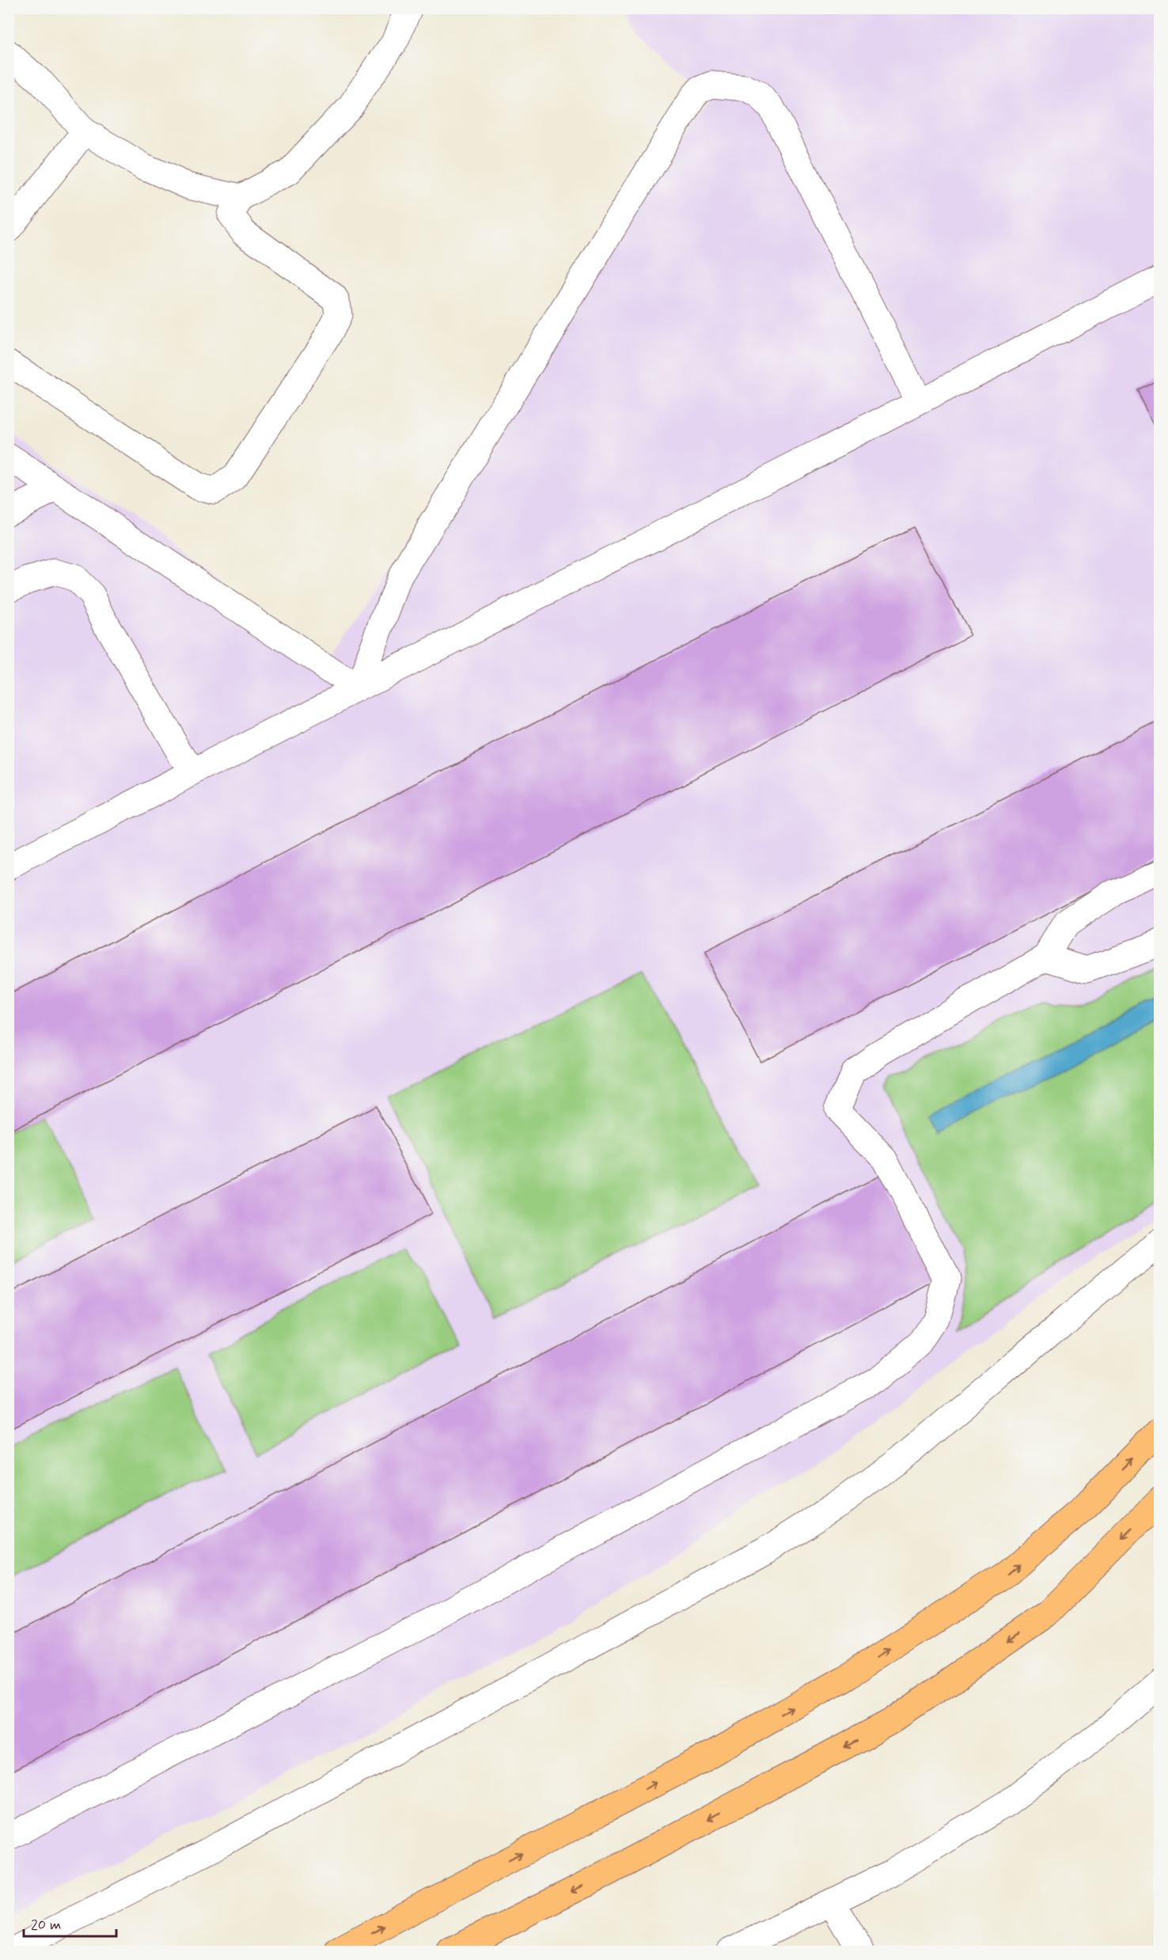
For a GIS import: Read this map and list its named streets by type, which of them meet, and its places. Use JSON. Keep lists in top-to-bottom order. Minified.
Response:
{"scale_bar":"20 m"}
